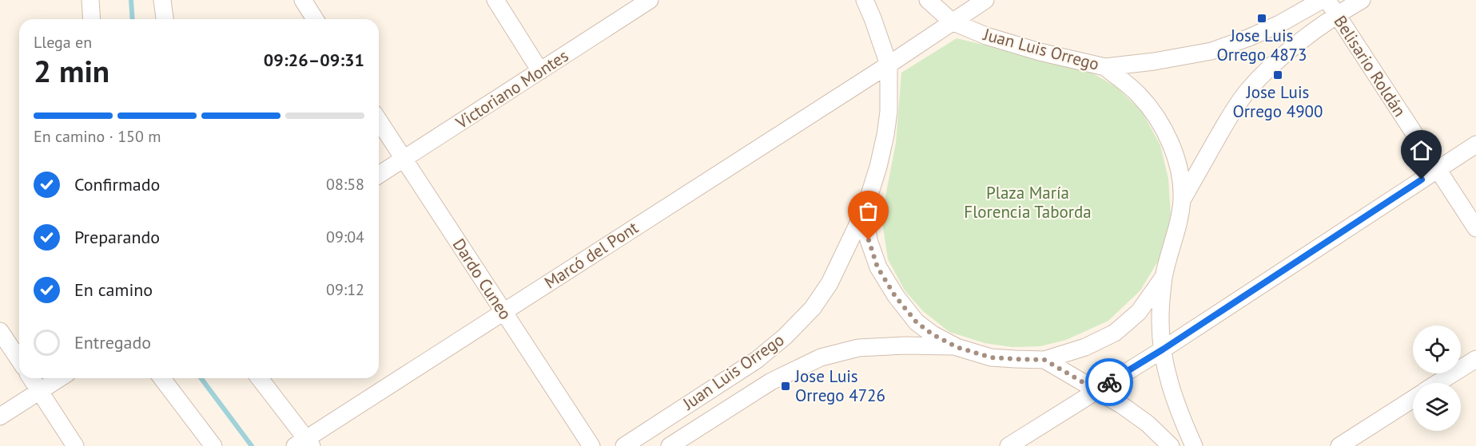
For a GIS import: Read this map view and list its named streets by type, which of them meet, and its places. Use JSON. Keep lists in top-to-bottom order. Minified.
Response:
{"streets":{"street":["Juan Luis Orrego","Belisario Roldán","Victoriano Montes","Marcó del Pont","Dardo Cuneo"]},"crossings":[["Juan Luis Orrego","Marcó del Pont"],["Victoriano Montes","Dardo Cuneo"],["Marcó del Pont","Dardo Cuneo"]],"parks":["Plaza María Florencia Taborda"],"places":{"transit":["Jose Luis Orrego 4873","Jose Luis Orrego 4900","Jose Luis Orrego 4726"]},"page":{"heading":["2 min","Llega en","09:26–09:31"],"bar":"En camino · 150 m","list":[["Confirmado","08:58"],["Preparando","09:04"],["En camino","09:12"],"Entregado"]}}
